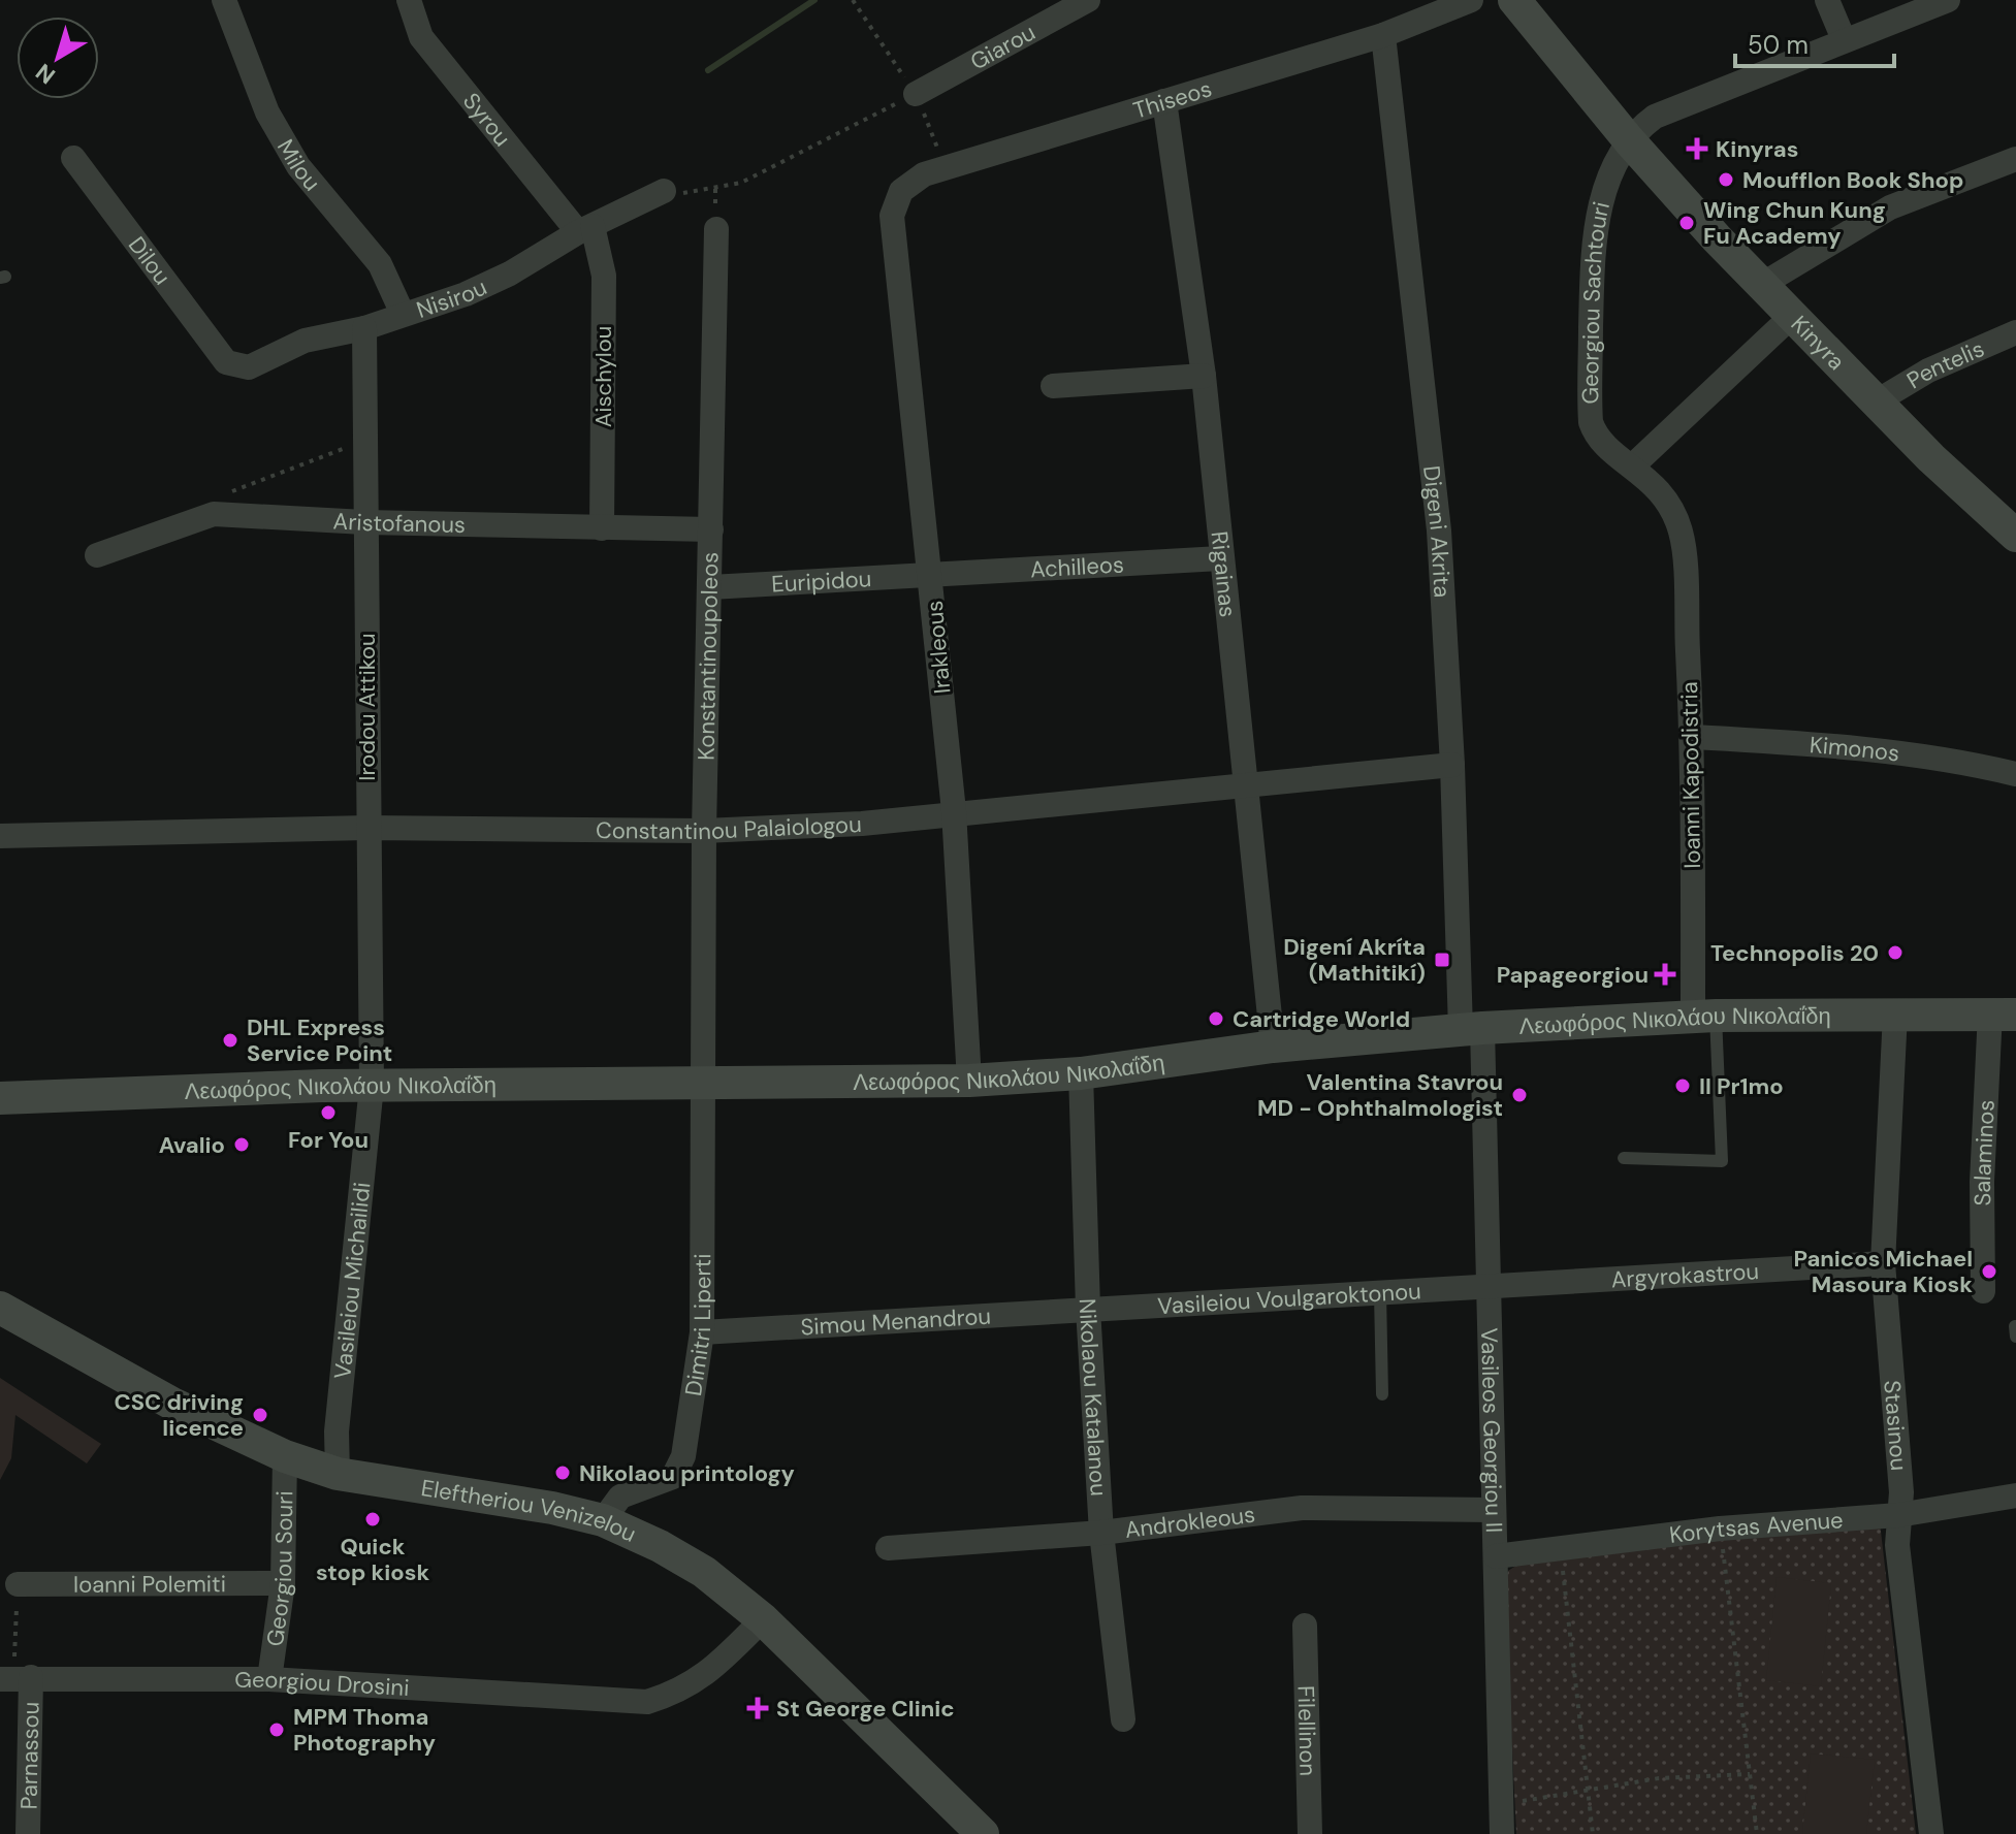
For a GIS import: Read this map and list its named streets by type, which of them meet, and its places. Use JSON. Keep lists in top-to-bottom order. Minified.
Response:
{"streets":{"street":["Giarou","Thiseos","Syrou","Milou","Dilou","Nisirou","Georgiou Sachtouri","Kinyra","Pentelis","Aischylou","Aristofanous","Digeni Akrita","Achilleos","Rigainas","Euripidou","Irakleous","Konstantinoupoleos","Irodou Attikou","Kimonos","Ioanni Kapodistria","Constantinou Palaiologou","Λεωφόρος Νικολάου Νικολαΐδη","Salaminos","Argyrokastrou","Vasileiou Michailidi","Vasileiou Voulgaroktonou","Simou Menandrou","Dimitri Liperti","Nikolaou Katalanou","Stasinou","Vasileos Georgiou II","Eleftheriou Venizelou","Androkleous","Korytsas Avenue","Georgiou Souri","Ioanni Polemiti","Georgiou Drosini","Filellinon","Parnassou"]},"crossings":[["Thiseos","Digeni Akrita"],["Thiseos","Rigainas"],["Thiseos","Irakleous"],["Syrou","Nisirou"],["Syrou","Aischylou"],["Milou","Nisirou"],["Dilou","Nisirou"],["Nisirou","Aischylou"],["Nisirou","Irodou Attikou"],["Georgiou Sachtouri","Kinyra"],["Georgiou Sachtouri","Ioanni Kapodistria"],["Kinyra","Pentelis"],["Aischylou","Aristofanous"],["Aristofanous","Konstantinoupoleos"],["Aristofanous","Irodou Attikou"],["Digeni Akrita","Constantinou Palaiologou"],["Digeni Akrita","Λεωφόρος Νικολάου Νικολαΐδη"],["Digeni Akrita","Vasileos Georgiou II"],["Achilleos","Rigainas"],["Achilleos","Euripidou"],["Achilleos","Irakleous"],["Rigainas","Constantinou Palaiologou"],["Rigainas","Λεωφόρος Νικολάου Νικολαΐδη"],["Euripidou","Irakleous"],["Euripidou","Konstantinoupoleos"],["Irakleous","Constantinou Palaiologou"],["Irakleous","Λεωφόρος Νικολάου Νικολαΐδη"],["Konstantinoupoleos","Constantinou Palaiologou"],["Konstantinoupoleos","Λεωφόρος Νικολάου Νικολαΐδη"],["Konstantinoupoleos","Dimitri Liperti"],["Irodou Attikou","Constantinou Palaiologou"],["Irodou Attikou","Λεωφόρος Νικολάου Νικολαΐδη"],["Irodou Attikou","Vasileiou Michailidi"],["Kimonos","Ioanni Kapodistria"],["Ioanni Kapodistria","Λεωφόρος Νικολάου Νικολαΐδη"],["Λεωφόρος Νικολάου Νικολαΐδη","Salaminos"],["Λεωφόρος Νικολάου Νικολαΐδη","Vasileiou Michailidi"],["Λεωφόρος Νικολάου Νικολαΐδη","Dimitri Liperti"],["Λεωφόρος Νικολάου Νικολαΐδη","Nikolaou Katalanou"],["Λεωφόρος Νικολάου Νικολαΐδη","Stasinou"],["Λεωφόρος Νικολάου Νικολαΐδη","Vasileos Georgiou II"],["Argyrokastrou","Vasileiou Voulgaroktonou"],["Argyrokastrou","Stasinou"],["Argyrokastrou","Vasileos Georgiou II"],["Vasileiou Michailidi","Eleftheriou Venizelou"],["Vasileiou Voulgaroktonou","Simou Menandrou"],["Vasileiou Voulgaroktonou","Nikolaou Katalanou"],["Vasileiou Voulgaroktonou","Vasileos Georgiou II"],["Simou Menandrou","Dimitri Liperti"],["Simou Menandrou","Nikolaou Katalanou"],["Dimitri Liperti","Eleftheriou Venizelou"],["Nikolaou Katalanou","Androkleous"],["Stasinou","Korytsas Avenue"],["Vasileos Georgiou II","Androkleous"],["Vasileos Georgiou II","Korytsas Avenue"],["Eleftheriou Venizelou","Georgiou Souri"],["Eleftheriou Venizelou","Georgiou Drosini"],["Georgiou Souri","Ioanni Polemiti"],["Georgiou Souri","Georgiou Drosini"],["Georgiou Drosini","Parnassou"]],"places":{"health":["Kinyras","Papageorgiou","St George Clinic"],"other":["Moufflon Book Shop","Wing Chun Kung Fu Academy","Technopolis 20","Cartridge World","DHL Express Service Point","Il Pr1mo","Valentina Stavrou MD - Ophthalmologist","For You","Avalio","Panicos Michael Masoura Kiosk","CSC driving licence","Nikolaou printology","Quick stop kiosk","MPM Thoma Photography"],"transit":["Digení Akríta (Mathitikí)"]},"scale_bar":"50 m","north":"bottom left"}
